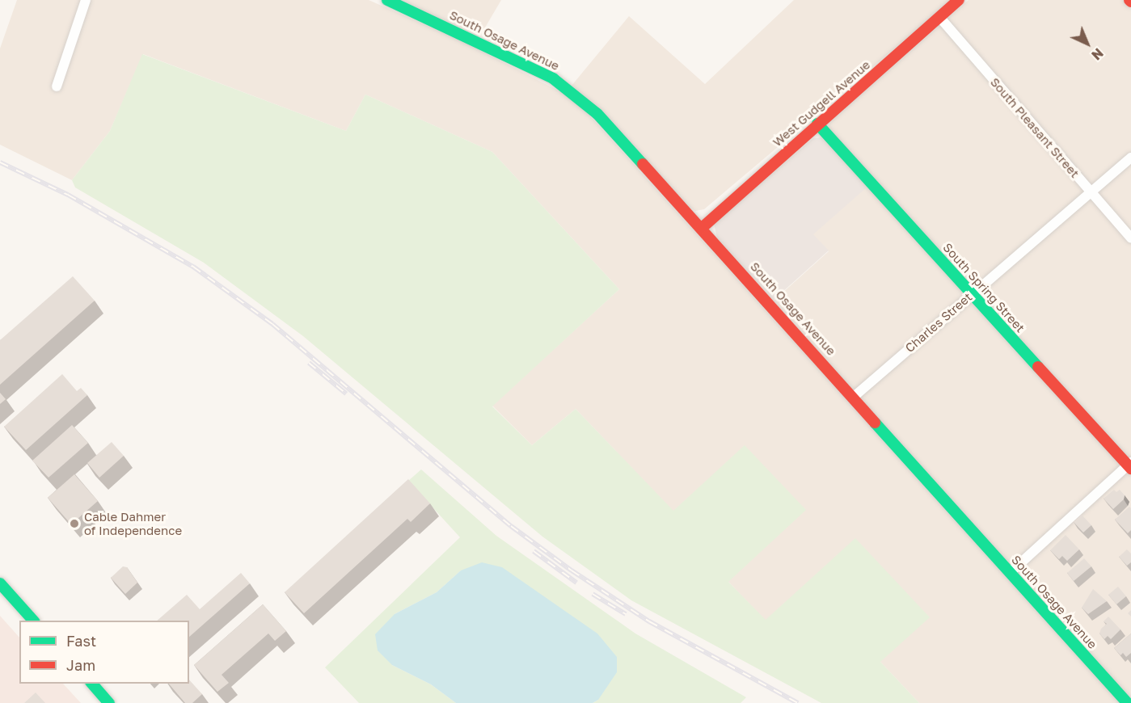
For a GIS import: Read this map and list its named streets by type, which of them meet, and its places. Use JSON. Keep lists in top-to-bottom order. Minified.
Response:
{"streets":{"street":["South Osage Avenue","West Gudgell Avenue","South Pleasant Street","South Spring Street","Charles Street"]},"crossings":[["South Osage Avenue","West Gudgell Avenue"],["South Osage Avenue","Charles Street"],["West Gudgell Avenue","South Pleasant Street"],["West Gudgell Avenue","South Spring Street"],["South Pleasant Street","Charles Street"],["South Spring Street","Charles Street"]],"places":["Cable Dahmer of Independence"],"legend":["Fast","Jam"],"north":"bottom right"}
